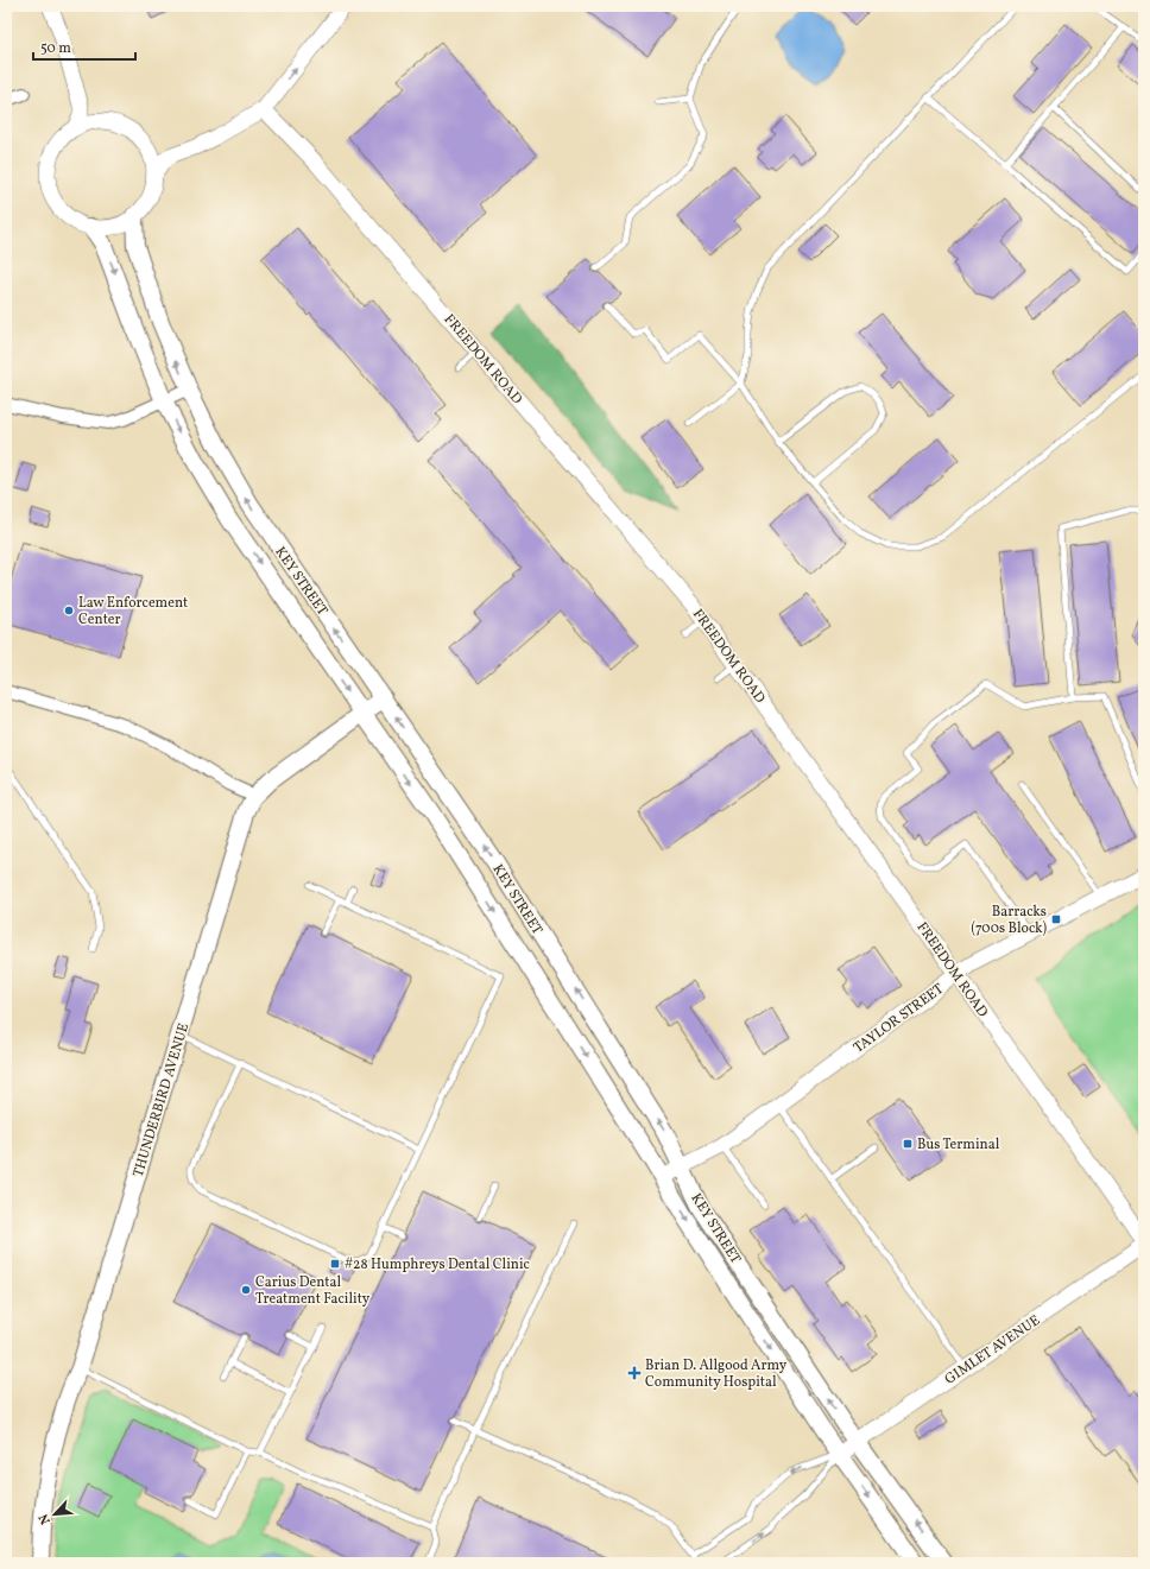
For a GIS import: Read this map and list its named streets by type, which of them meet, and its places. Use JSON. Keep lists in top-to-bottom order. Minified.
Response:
{"streets":{"main road":["KEY STREET","THUNDERBIRD AVENUE"],"street":["FREEDOM ROAD","TAYLOR STREET","GIMLET AVENUE"]},"crossings":[["FREEDOM ROAD","TAYLOR STREET"],["KEY STREET","TAYLOR STREET"],["KEY STREET","THUNDERBIRD AVENUE"],["KEY STREET","GIMLET AVENUE"]],"places":{"other":["Law Enforcement Center","Carius Dental Treatment Facility"],"transit":["Barracks (700s Block)","Bus Terminal","#28 Humphreys Dental Clinic"],"health":["Brian D. Allgood Army Community Hospital"]},"scale_bar":"50 m","north":"bottom left"}
